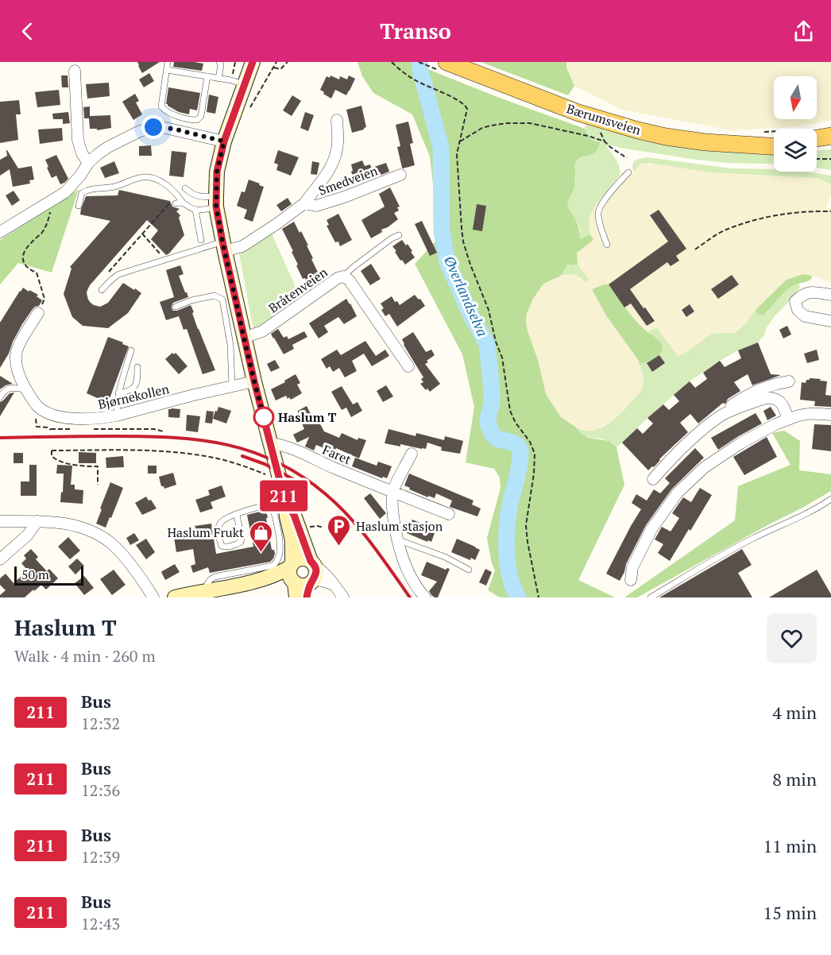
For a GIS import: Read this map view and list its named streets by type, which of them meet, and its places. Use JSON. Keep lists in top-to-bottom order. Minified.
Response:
{"streets":{"main road":["Bærumsveien"],"street":["Smedveien","Bråtenveien","Bjørnekollen","Faret"]},"water":["Øverlandselva"],"places":{"other":["Haslum T"],"parking":["Haslum stasjon"],"shop":["Haslum Frukt"]},"lines":["bus line 211"],"scale_bar":"50 m","north":"bottom","page":{"header":"Transo","on_map":"211","scale":"50 m","heading":["Haslum T","Walk · 4 min · 260 m"],"list":[{"mark":"211","name":"Bus","note":"12:32","value":"4 min"},{"mark":"211","name":"Bus","note":"12:36","value":"8 min"},{"mark":"211","name":"Bus","note":"12:39","value":"11 min"},{"mark":"211","name":"Bus","note":"12:43","value":"15 min"}]}}
